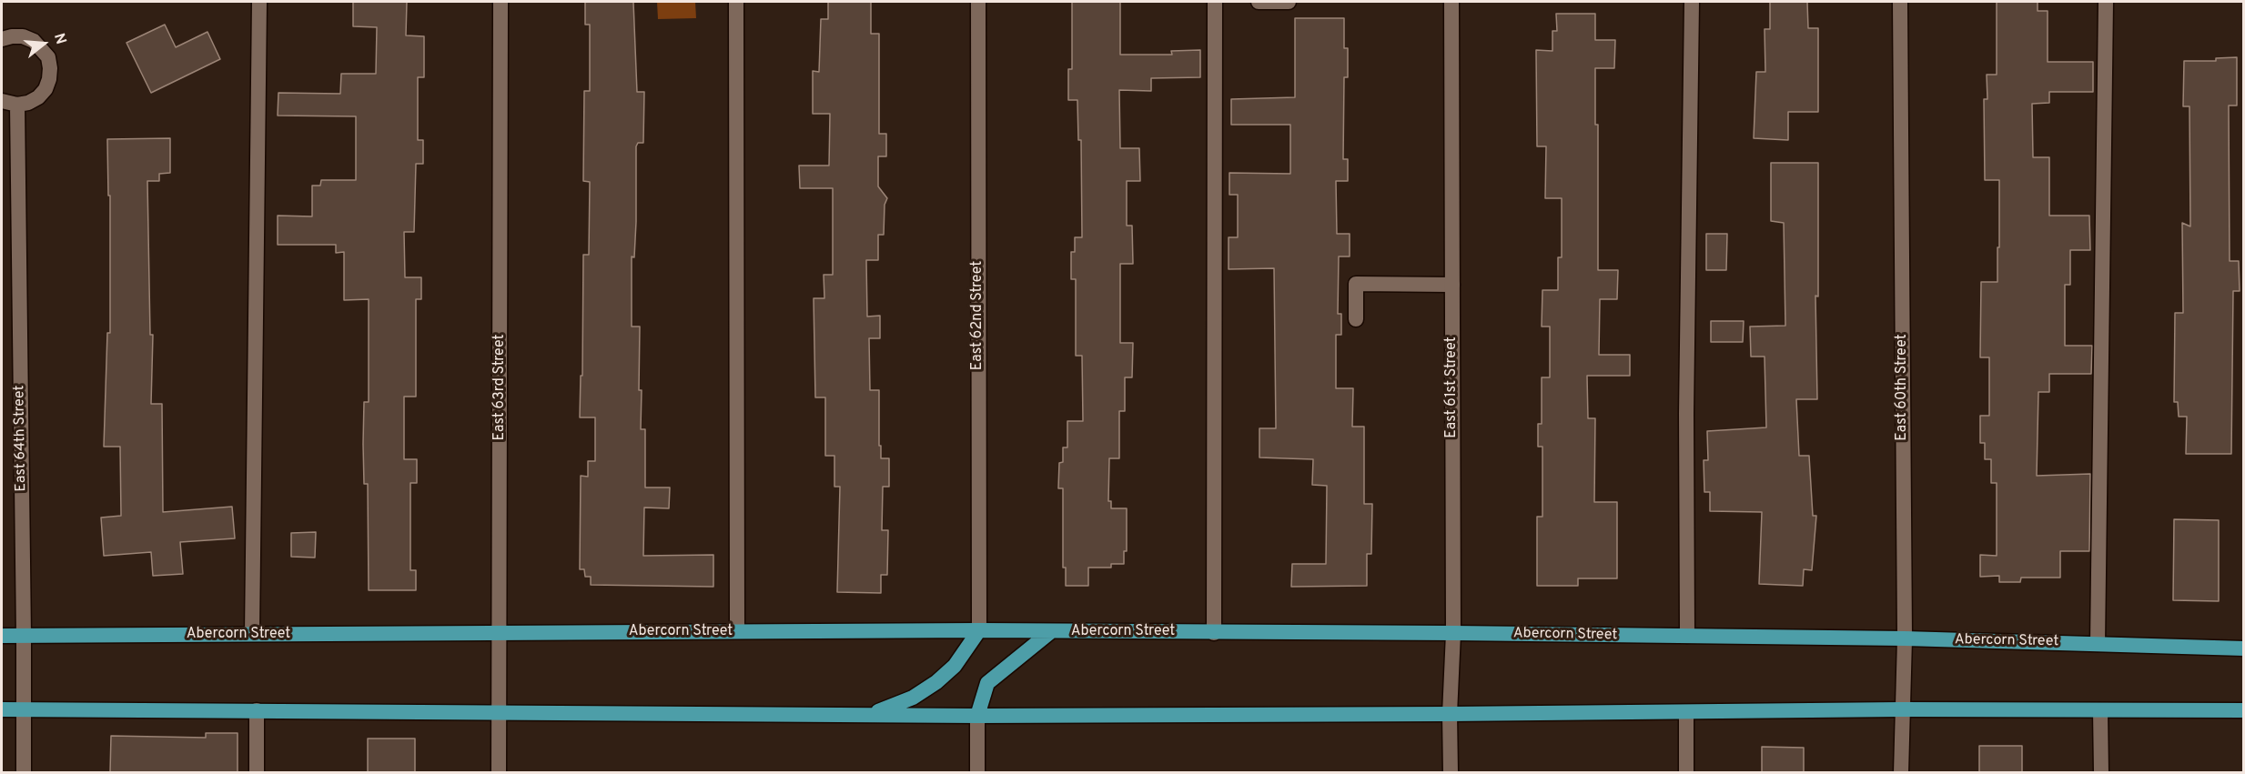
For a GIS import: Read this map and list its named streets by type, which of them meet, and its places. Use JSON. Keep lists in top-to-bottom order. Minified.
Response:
{"streets":{"main road":["Abercorn Street"],"street":["East 62nd Street","East 63rd Street","East 61st Street","East 60th Street","East 64th Street"]},"crossings":[["East 62nd Street","Abercorn Street"],["East 63rd Street","Abercorn Street"],["East 61st Street","Abercorn Street"],["East 60th Street","Abercorn Street"],["East 64th Street","Abercorn Street"]],"north":"right"}
